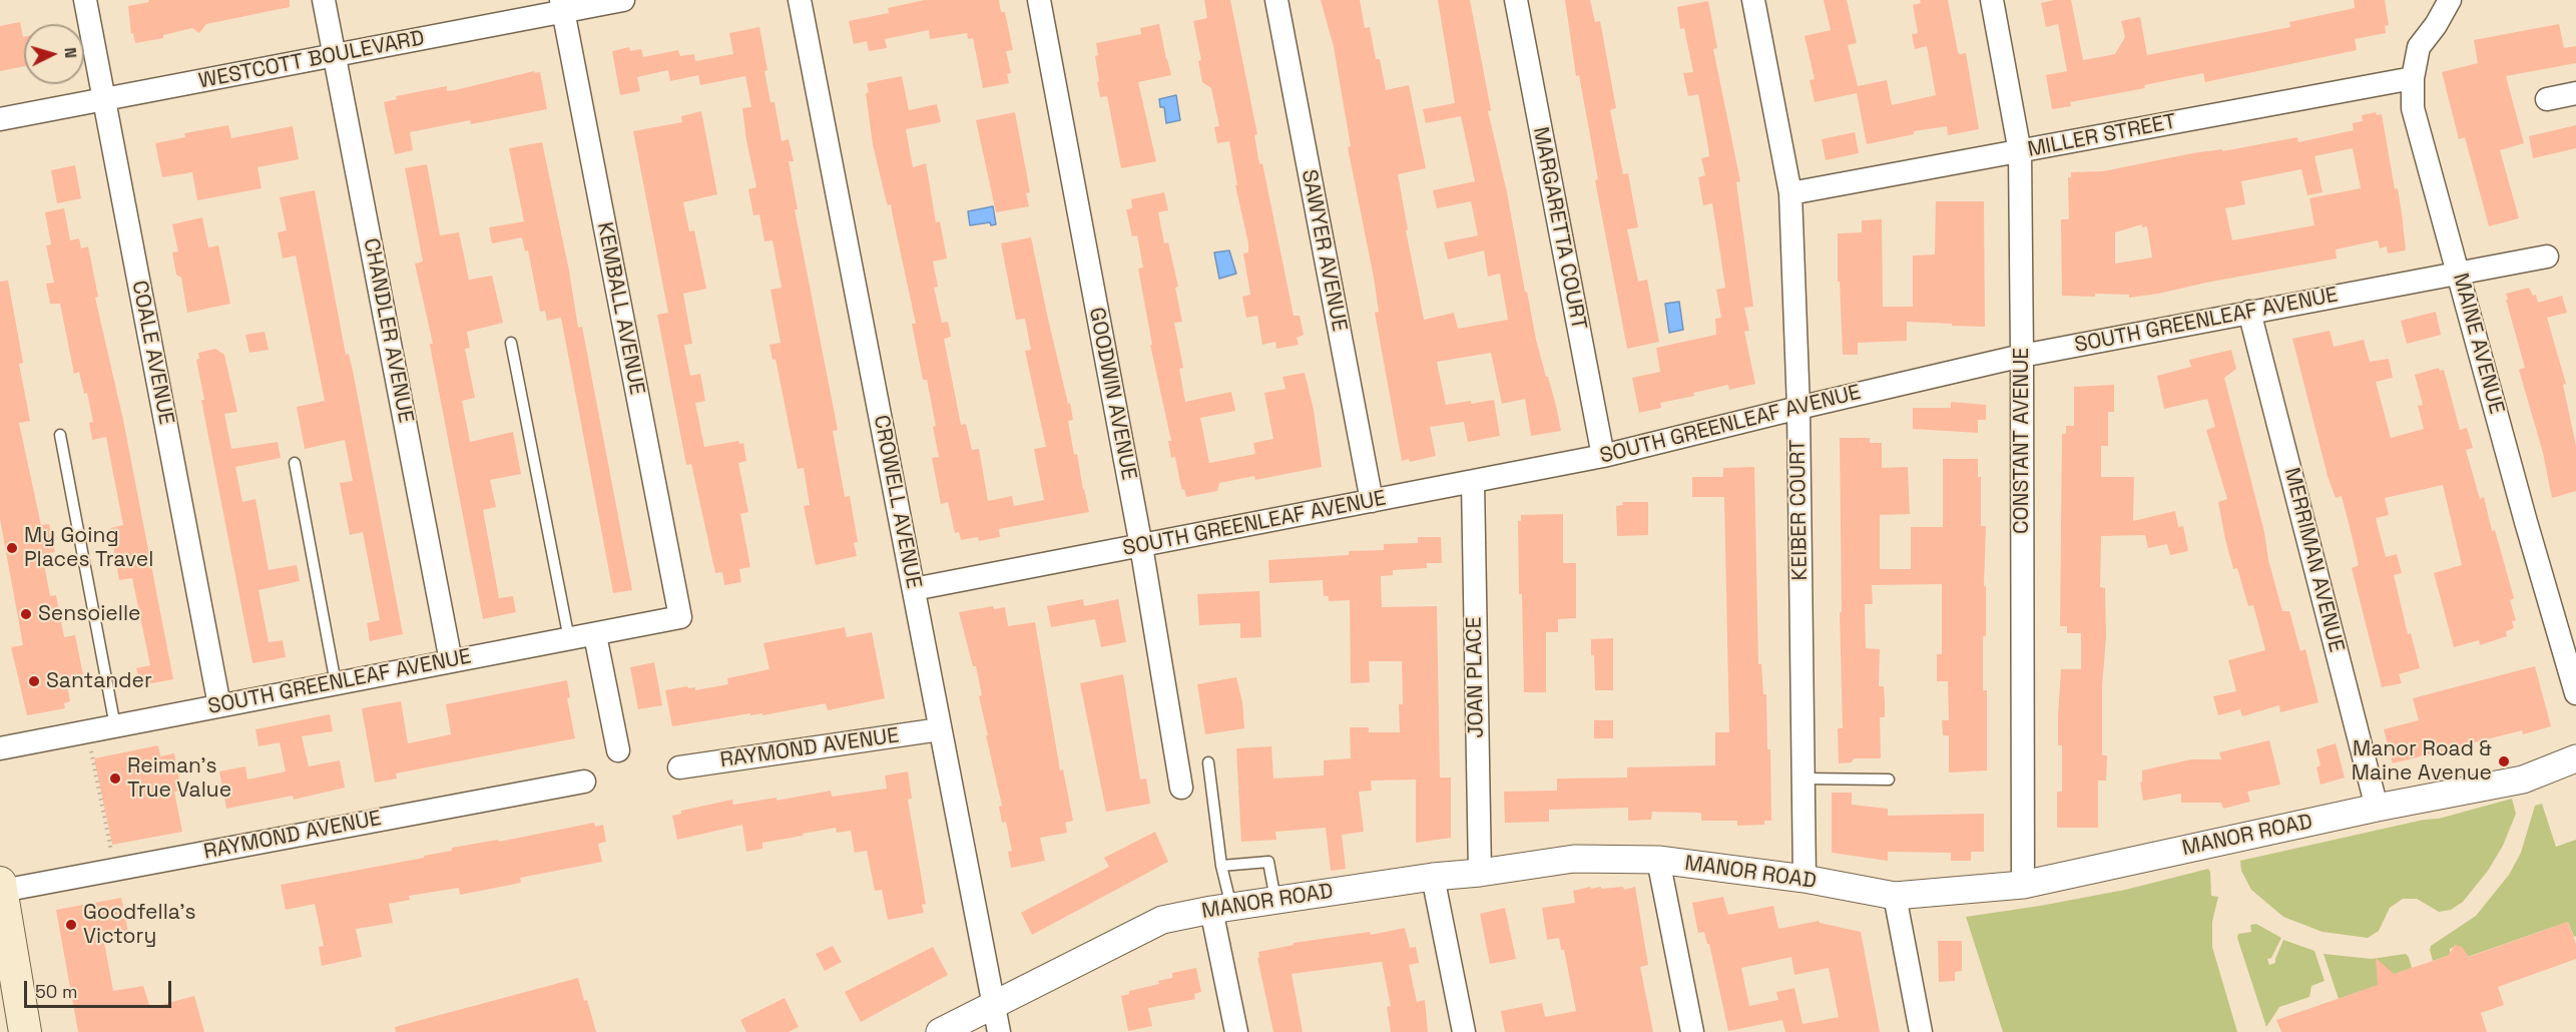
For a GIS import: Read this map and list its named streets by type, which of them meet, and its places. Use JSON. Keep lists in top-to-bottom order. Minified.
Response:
{"streets":{"street":["WESTCOTT BOULEVARD","MILLER STREET","MARGARETTA COURT","SAWYER AVENUE","KEMBALL AVENUE","SOUTH GREENLEAF AVENUE","CHANDLER AVENUE","MAINE AVENUE","COALE AVENUE","GOODWIN AVENUE","CONSTANT AVENUE","CROWELL AVENUE","KEIBER COURT","MERRIMAN AVENUE","JOAN PLACE","RAYMOND AVENUE","MANOR ROAD"]},"crossings":[["WESTCOTT BOULEVARD","KEMBALL AVENUE"],["WESTCOTT BOULEVARD","CHANDLER AVENUE"],["WESTCOTT BOULEVARD","COALE AVENUE"],["MILLER STREET","MAINE AVENUE"],["MILLER STREET","CONSTANT AVENUE"],["MILLER STREET","KEIBER COURT"],["MARGARETTA COURT","SOUTH GREENLEAF AVENUE"],["SAWYER AVENUE","SOUTH GREENLEAF AVENUE"],["KEMBALL AVENUE","SOUTH GREENLEAF AVENUE"],["SOUTH GREENLEAF AVENUE","CHANDLER AVENUE"],["SOUTH GREENLEAF AVENUE","MAINE AVENUE"],["SOUTH GREENLEAF AVENUE","COALE AVENUE"],["SOUTH GREENLEAF AVENUE","GOODWIN AVENUE"],["SOUTH GREENLEAF AVENUE","CONSTANT AVENUE"],["SOUTH GREENLEAF AVENUE","CROWELL AVENUE"],["SOUTH GREENLEAF AVENUE","KEIBER COURT"],["SOUTH GREENLEAF AVENUE","MERRIMAN AVENUE"],["SOUTH GREENLEAF AVENUE","JOAN PLACE"],["CONSTANT AVENUE","MANOR ROAD"],["CROWELL AVENUE","RAYMOND AVENUE"],["CROWELL AVENUE","MANOR ROAD"],["KEIBER COURT","MANOR ROAD"],["MERRIMAN AVENUE","MANOR ROAD"],["JOAN PLACE","MANOR ROAD"]],"places":["My Going Places Travel","Sensoielle","Santander","Manor Road & Maine Avenue","Reiman's True Value","Goodfella's Victory"],"scale_bar":"50 m","north":"right"}
